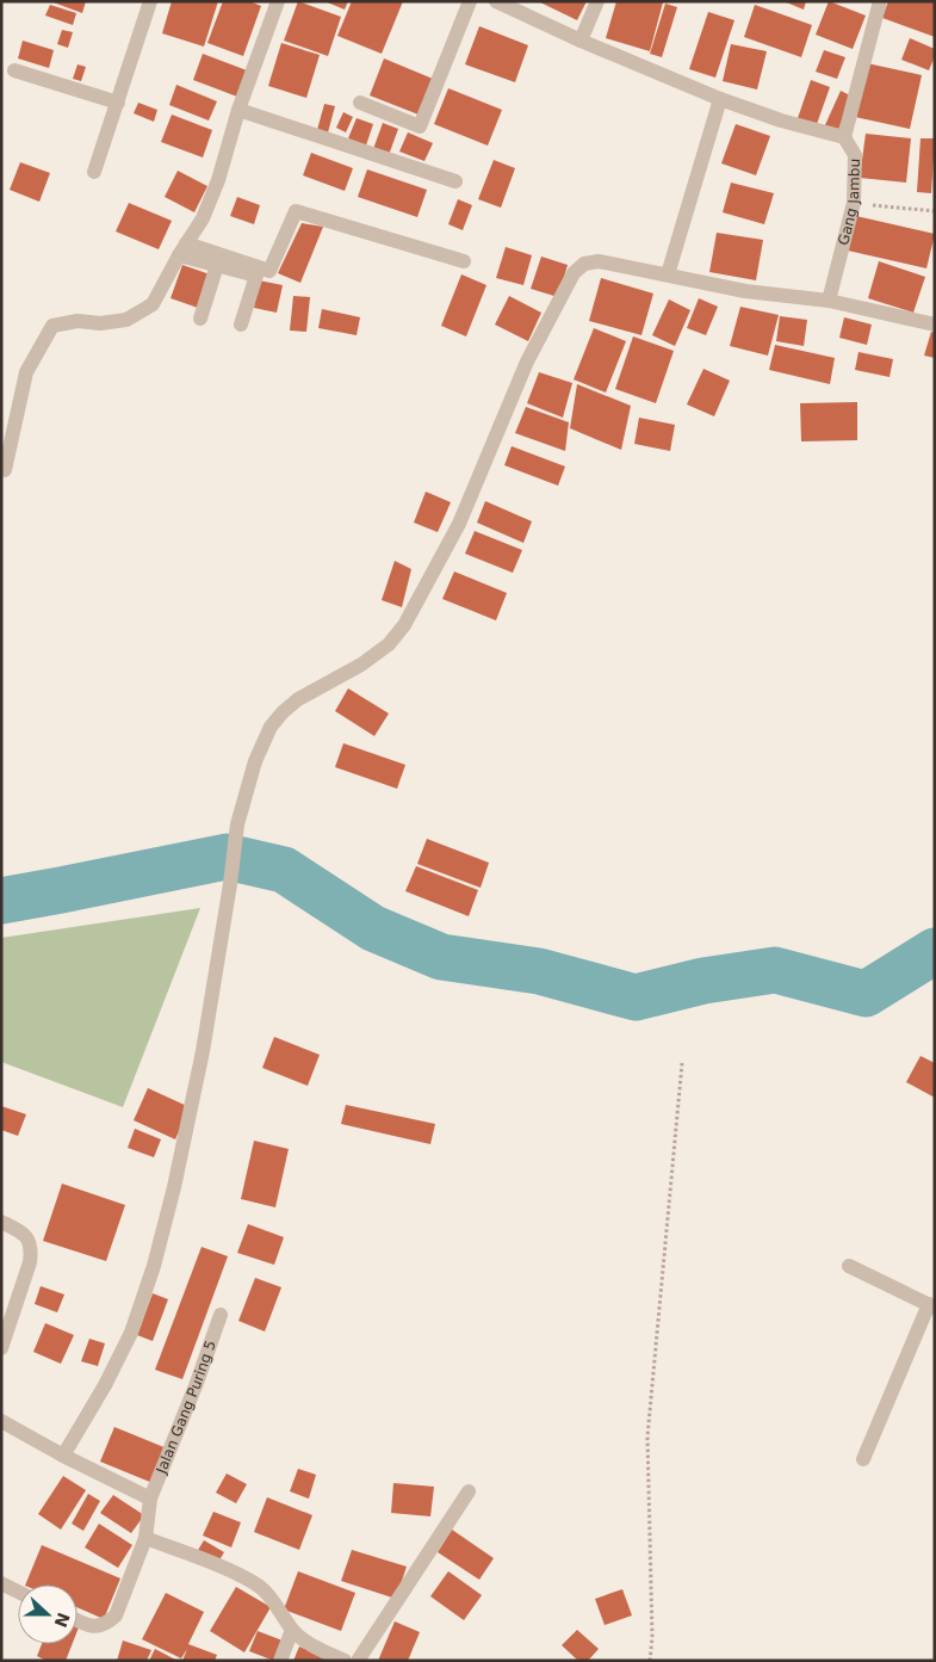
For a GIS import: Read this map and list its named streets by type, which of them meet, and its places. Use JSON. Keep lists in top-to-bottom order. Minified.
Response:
{"streets":{"street":["Gang Jambu","Jalan Gang Puring 5"]},"north":"right"}
